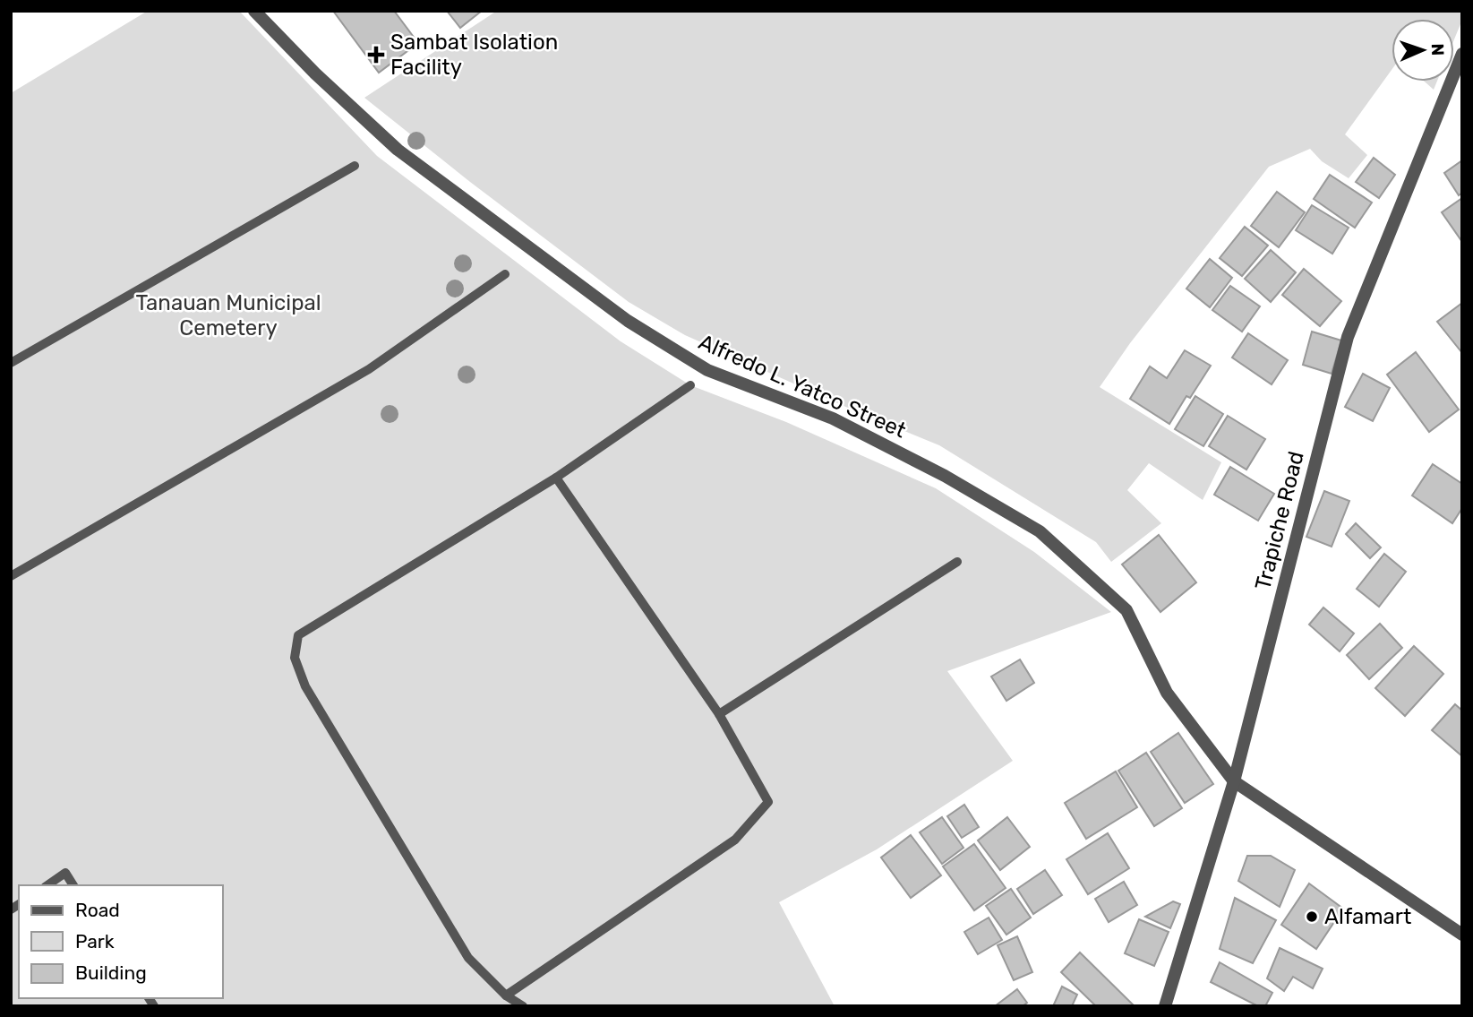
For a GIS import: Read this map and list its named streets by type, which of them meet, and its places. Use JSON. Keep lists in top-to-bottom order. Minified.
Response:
{"streets":{"street":["Alfredo L. Yatco Street","Trapiche Road"]},"crossings":[["Alfredo L. Yatco Street","Trapiche Road"]],"parks":["Tanauan Municipal Cemetery"],"places":{"health":["Sambat Isolation Facility"],"other":["Alfamart"]},"legend":["Road","Park","Building"],"north":"right"}
